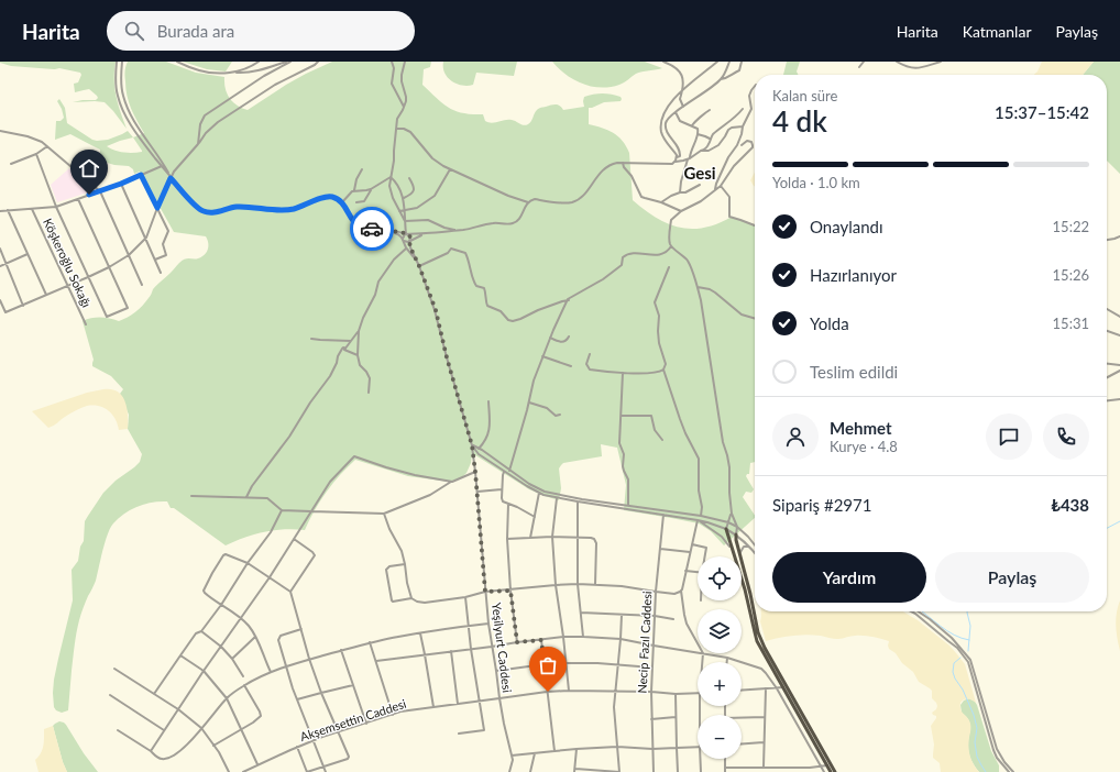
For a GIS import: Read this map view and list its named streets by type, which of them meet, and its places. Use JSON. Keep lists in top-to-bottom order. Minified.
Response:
{"streets":{"street":["Köşkeroğlu Sokağı","Necip Fazıl Caddesi","Yeşilyurt Caddesi","Akşemsettin Caddesi"]},"crossings":[["Necip Fazıl Caddesi","Akşemsettin Caddesi"],["Yeşilyurt Caddesi","Akşemsettin Caddesi"]],"districts":["Gesi"],"page":{"header":"Harita","search":"Burada ara","nav":["Harita","Katmanlar","Paylaş"],"heading":["4 dk","Kalan süre","15:37–15:42"],"panel":["Mehmet","Kurye · 4.8","Sipariş #2971","₺438"],"bar":"Yolda · 1.0 km","list":[["Onaylandı","15:22"],["Hazırlanıyor","15:26"],["Yolda","15:31"],"Teslim edildi"],"buttons":["Yardım","Paylaş"],"map_buttons":["+","−"]}}
